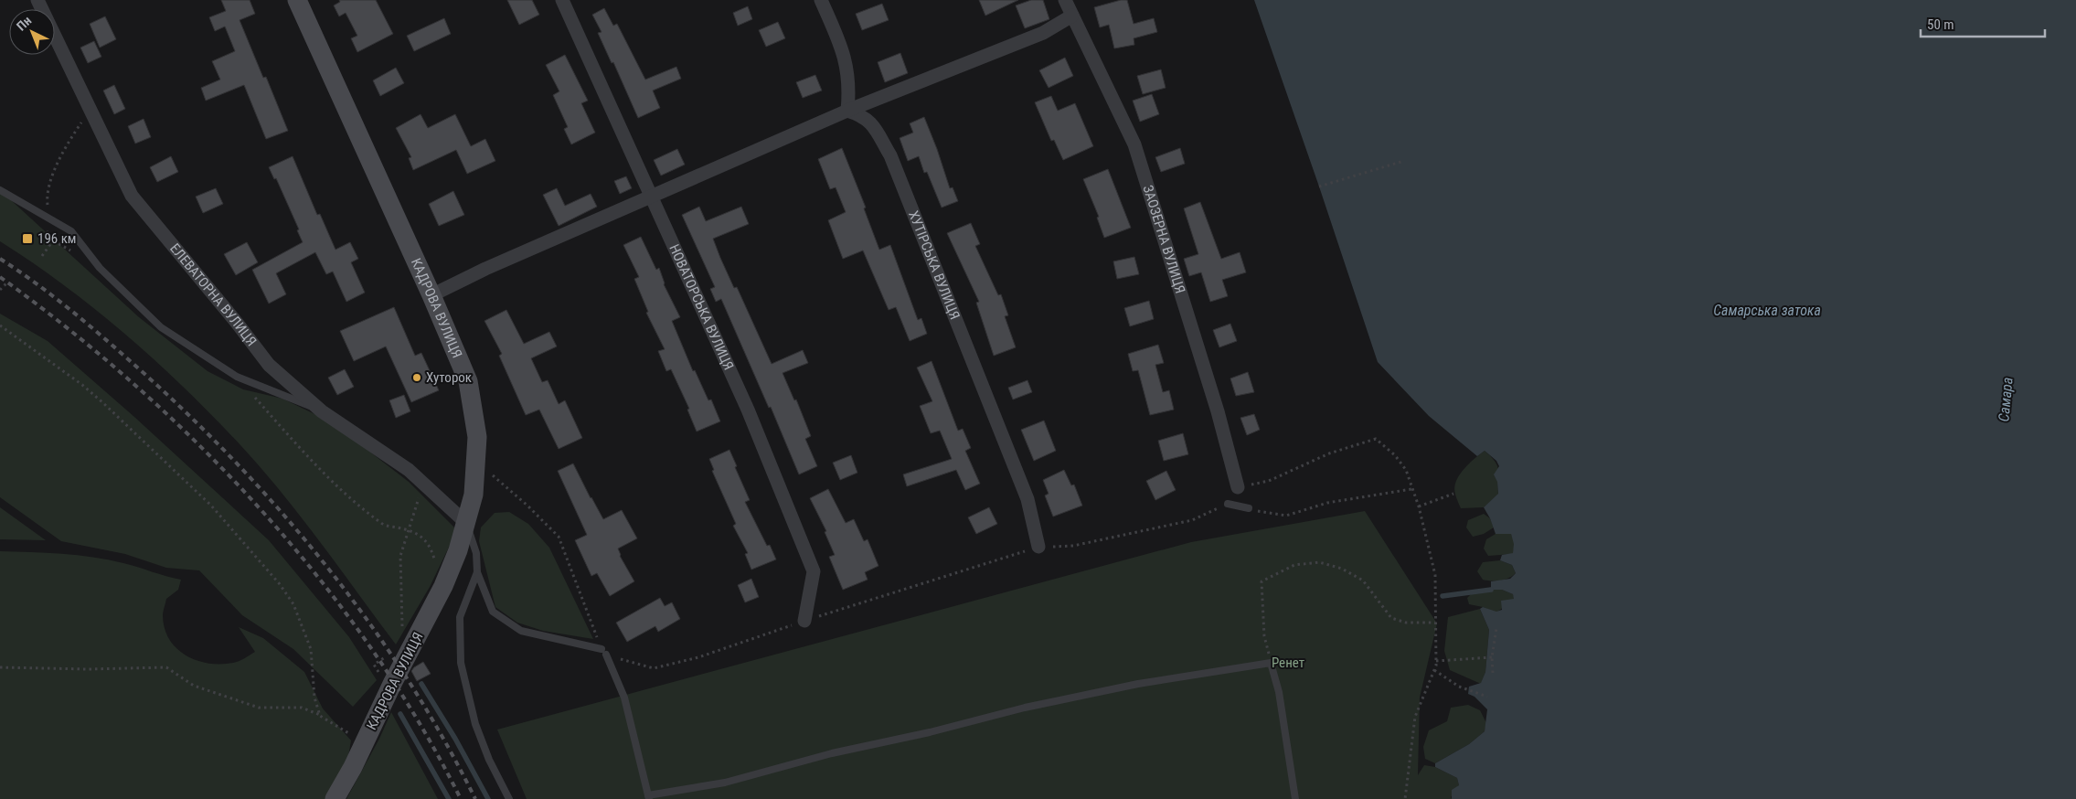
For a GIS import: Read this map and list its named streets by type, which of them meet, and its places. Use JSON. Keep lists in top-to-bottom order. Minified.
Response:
{"streets":{"street":["ЗАОЗЕРНА ВУЛИЦЯ","ХУТІРСЬКА ВУЛИЦЯ","ЕЛЕВАТОРНА ВУЛИЦЯ","НОВАТОРСЬКА ВУЛИЦЯ","КАДРОВА ВУЛИЦЯ"]},"crossings":[["ЕЛЕВАТОРНА ВУЛИЦЯ","КАДРОВА ВУЛИЦЯ"]],"water":["Самарська затока","Самара"],"parks":["Ренет"],"places":{"transit":["196 км"],"other":["Хуторок"]},"scale_bar":"50 m","north":"top left"}
